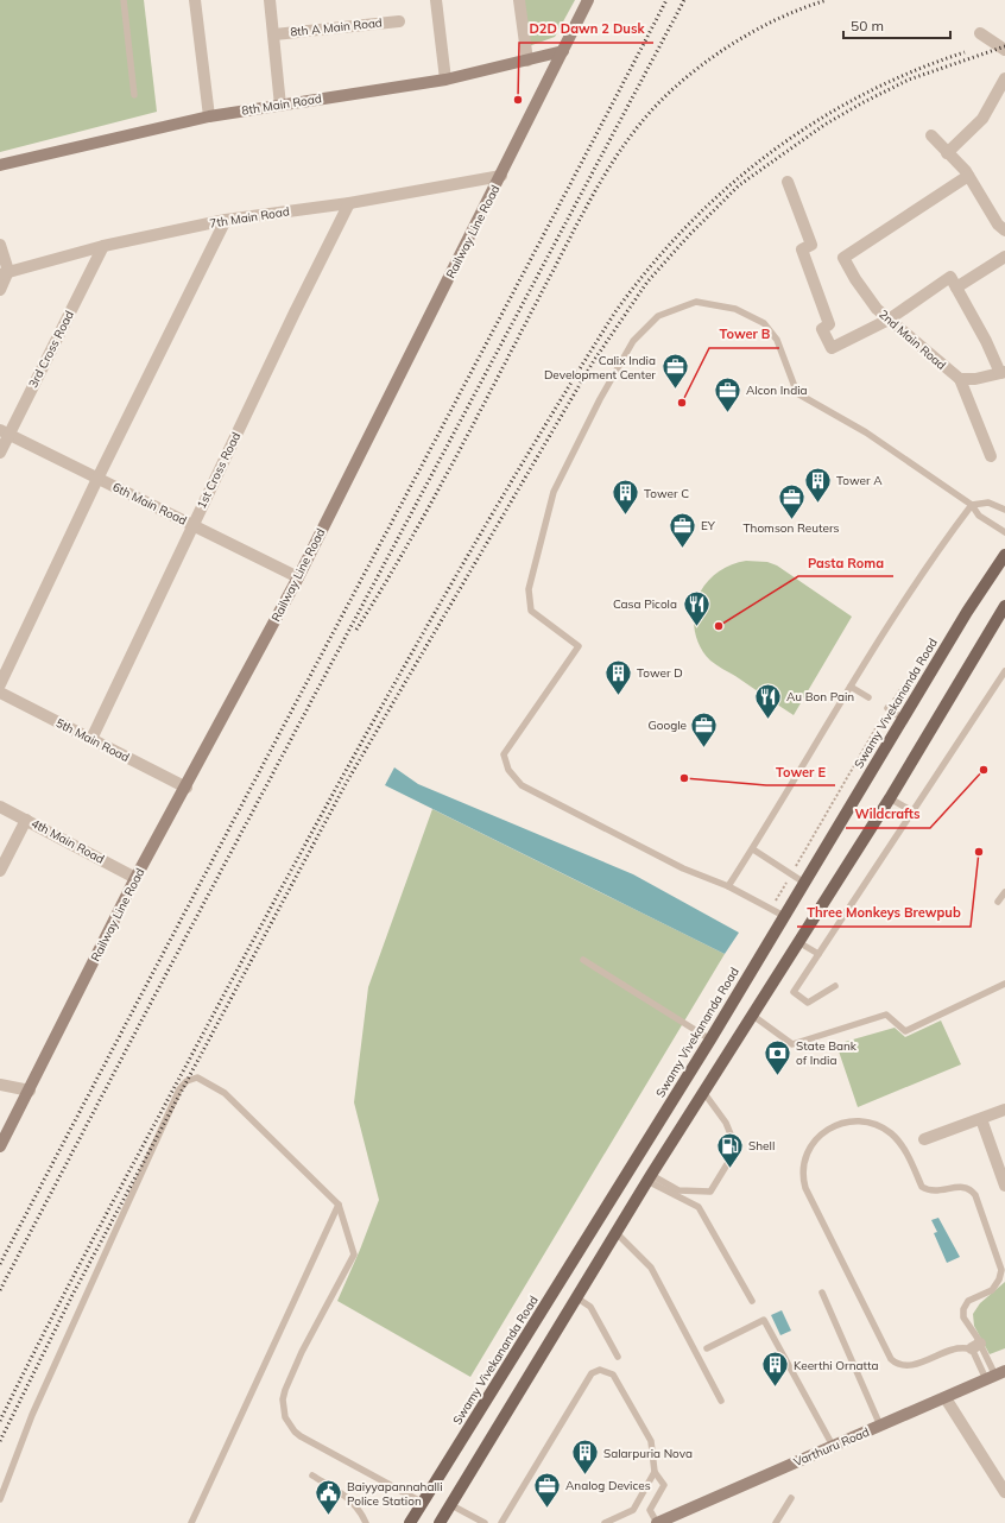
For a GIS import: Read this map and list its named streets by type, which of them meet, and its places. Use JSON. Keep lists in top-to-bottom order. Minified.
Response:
{"streets":{"main road":["8th Main Road","Railway Line Road","Swamy Vivekananda Road","Varthuru Road"],"street":["8th A Main Road","7th Main Road","2nd Main Road","3rd Cross Road","1st Cross Road","6th Main Road","5th Main Road","4th Main Road"]},"crossings":[["8th Main Road","Railway Line Road"],["7th Main Road","Railway Line Road"],["7th Main Road","3rd Cross Road"],["7th Main Road","1st Cross Road"],["Railway Line Road","6th Main Road"],["Railway Line Road","5th Main Road"],["Railway Line Road","4th Main Road"],["3rd Cross Road","6th Main Road"],["1st Cross Road","6th Main Road"],["1st Cross Road","5th Main Road"]],"places":{"other":["D2D Dawn 2 Dusk","Tower B","Pasta Roma","Wildcrafts","Tower E","Three Monkeys Brewpub"],"office":["Calix India Development Center","Alcon India","Thomson Reuters","EY","Google","Analog Devices"],"building":["Tower A","Tower C","Tower D","Keerthi Ornatta","Salarpuria Nova"],"restaurant":["Casa Picola","Au Bon Pain"],"bank":["State Bank of India"],"fuel station":["Shell"],"public building":["Baiyyapannahalli Police Station"]},"scale_bar":"50 m"}
